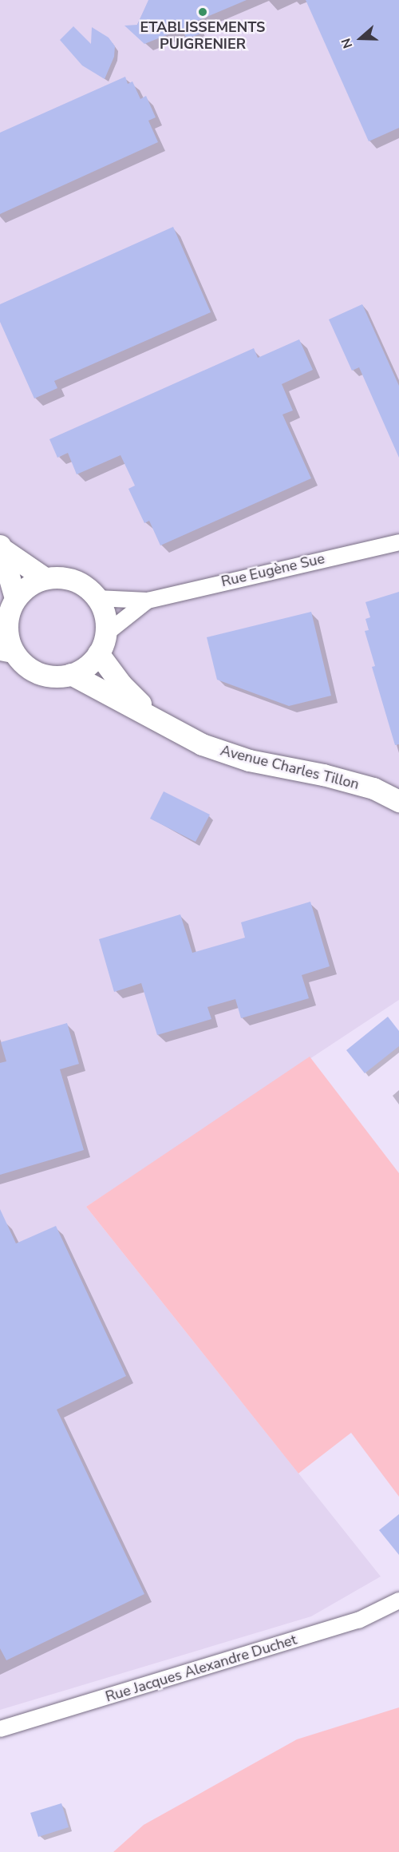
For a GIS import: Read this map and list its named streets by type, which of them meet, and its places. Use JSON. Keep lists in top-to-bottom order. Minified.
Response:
{"streets":{"street":["Rue Eugène Sue","Avenue Charles Tillon","Rue Jacques Alexandre Duchet"]},"crossings":[["Rue Eugène Sue","Avenue Charles Tillon"]],"places":["ETABLISSEMENTS PUIGRENIER"],"north":"left"}
